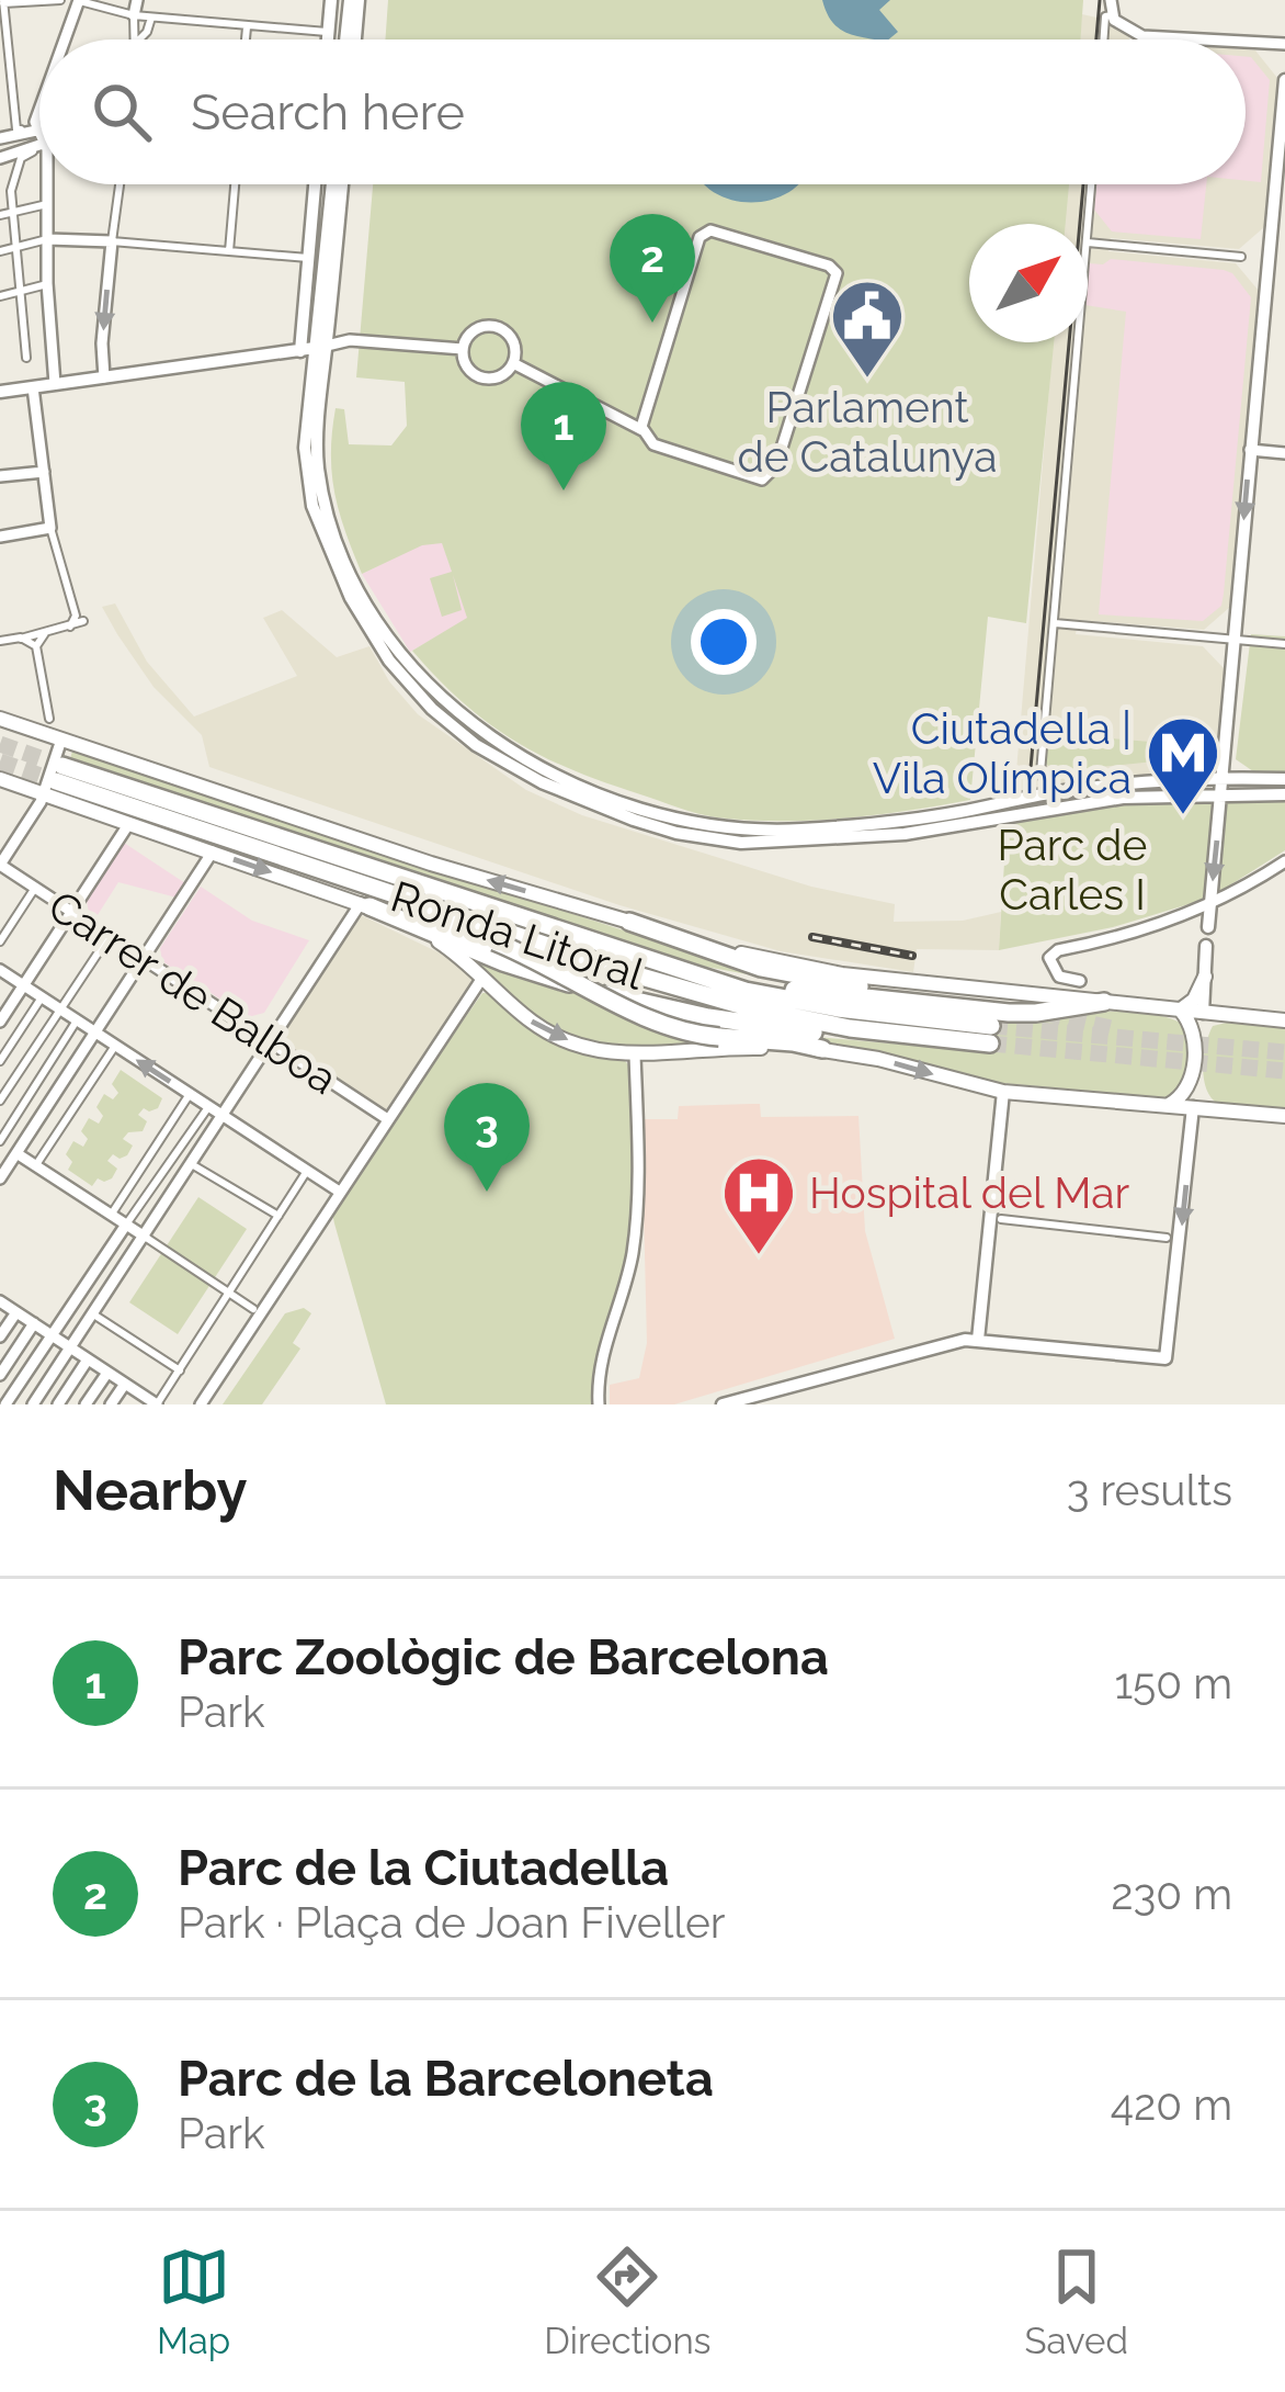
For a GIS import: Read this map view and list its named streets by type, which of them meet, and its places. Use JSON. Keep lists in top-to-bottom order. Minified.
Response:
{"streets":{"highway":["Ronda Litoral"],"street":["Carrer de Balboa"]},"parks":["Parc de Carles I"],"places":{"public building":["Parlament de Catalunya"],"metro station":["Ciutadella | Vila Olímpica"],"hospital":["Hospital del Mar"]},"north":"top right","page":{"search":"Search here","pins":["2","1","3"],"heading":["Nearby","3 results"],"list":[{"mark":"1","name":"Parc Zoològic de Barcelona","note":"Park","value":"150 m"},{"mark":"2","name":"Parc de la Ciutadella","note":"Park · Plaça de Joan Fiveller","value":"230 m"},{"mark":"3","name":"Parc de la Barceloneta","note":"Park","value":"420 m"}],"nav":["Map","Directions","Saved"]}}
